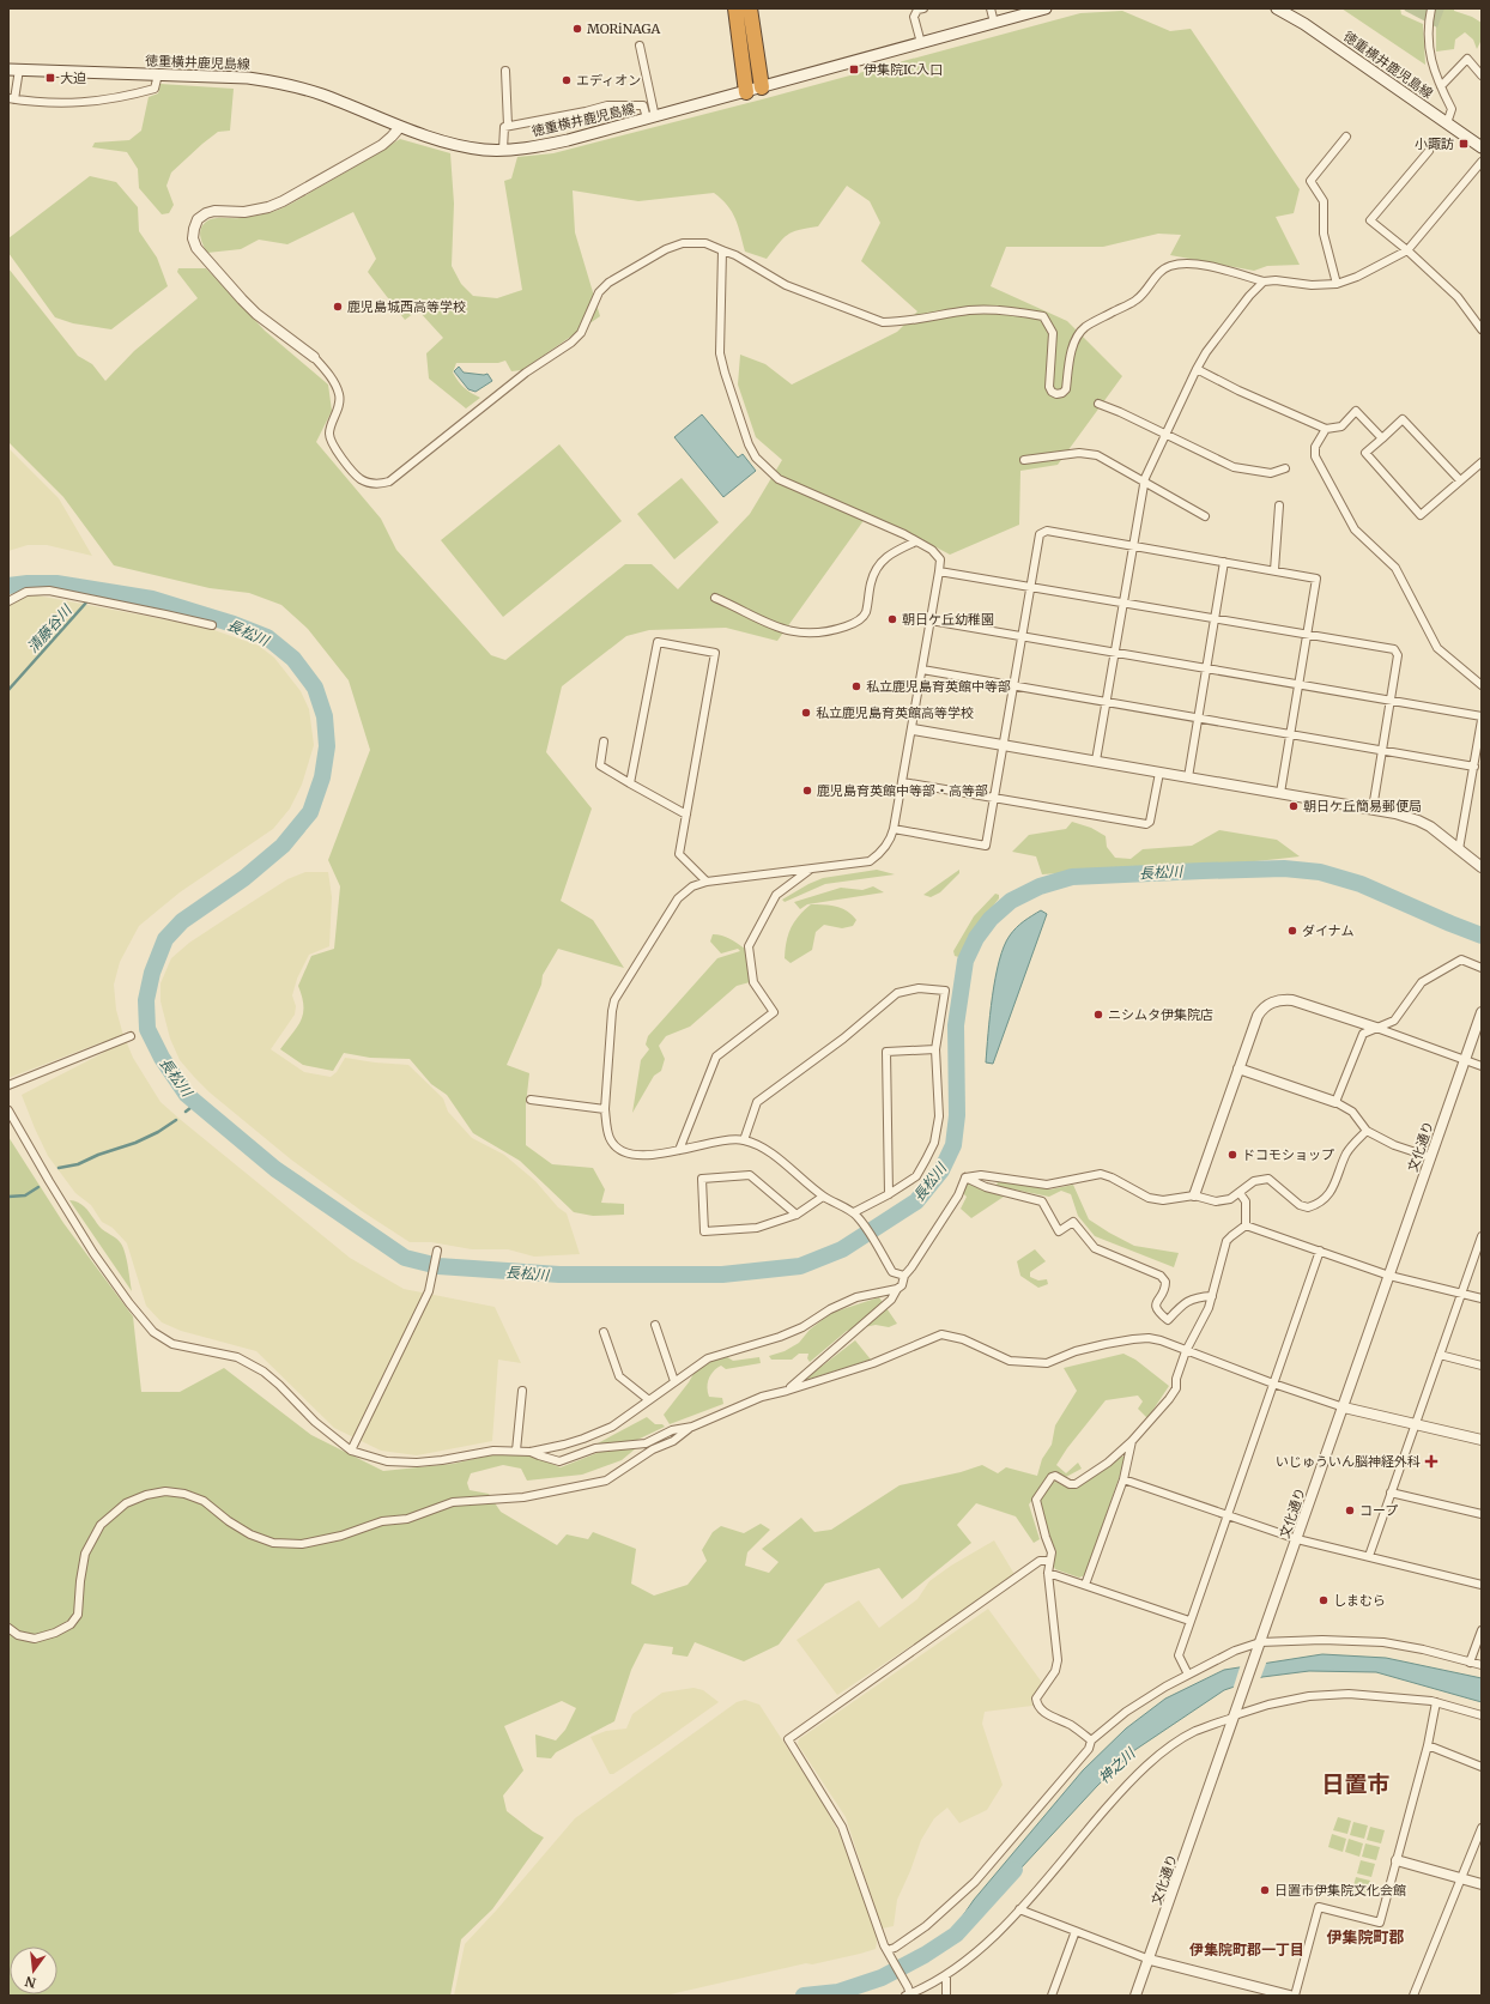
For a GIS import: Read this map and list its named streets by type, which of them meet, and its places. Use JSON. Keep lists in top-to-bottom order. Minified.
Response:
{"streets":{"main road":["徳重横井鹿児島線"],"street":["文化通り"]},"districts":["日置市","伊集院町郡","伊集院町郡一丁目"],"water":["清藤谷川","長松川","神之川"],"places":{"other":["MORiNAGA","エディオン","鹿児島城西高等学校","朝日ケ丘幼稚園","私立鹿児島育英館中等部","私立鹿児島育英館高等学校","鹿児島育英館中等部・高等部","朝日ケ丘簡易郵便局","ダイナム","ニシムタ伊集院店","ドコモショップ","コープ","しまむら","日置市伊集院文化会館"],"transit":["伊集院IC入口","大迫","小諏訪"],"health":["いじゅういん脳神経外科"]},"north":"bottom"}
